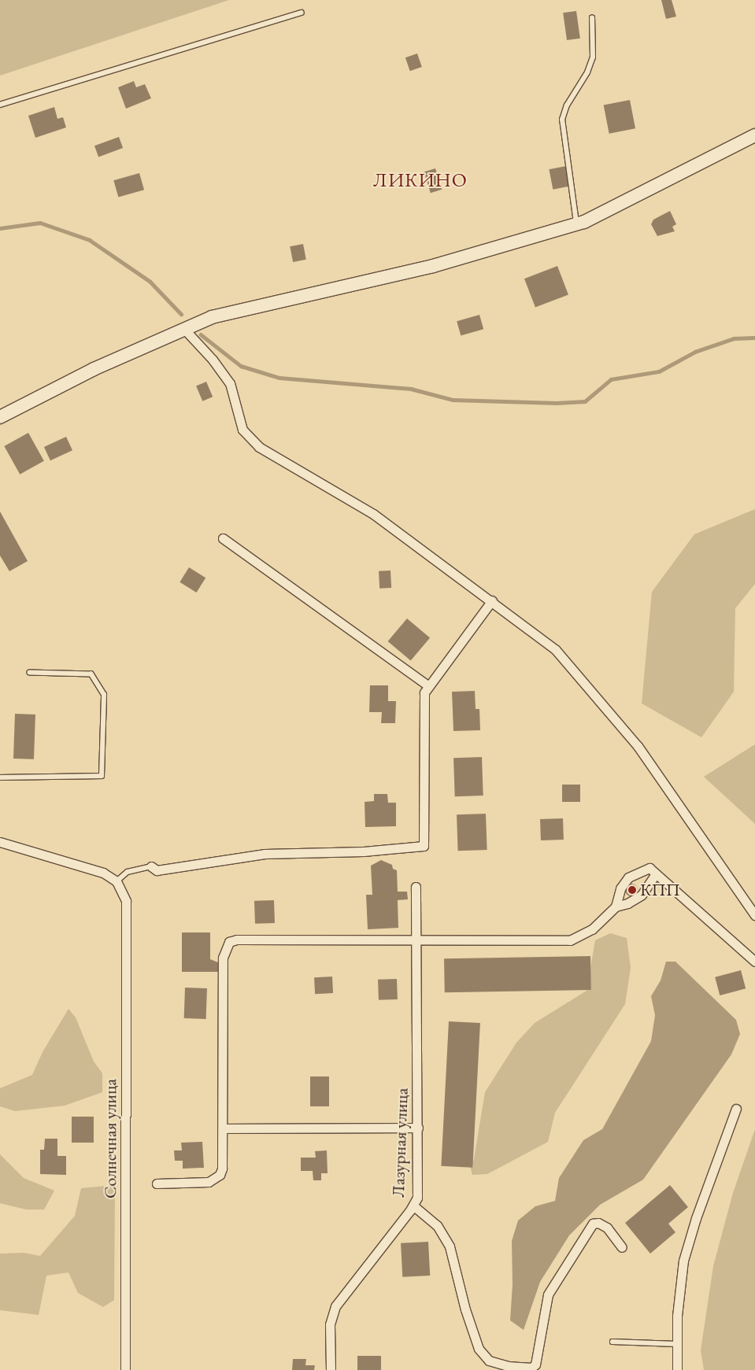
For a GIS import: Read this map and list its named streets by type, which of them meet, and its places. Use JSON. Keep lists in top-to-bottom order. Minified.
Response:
{"streets":{"street":["Солнечная улица","Лазурная улица"]},"districts":["ЛИКИНО"],"places":["КПП"]}
